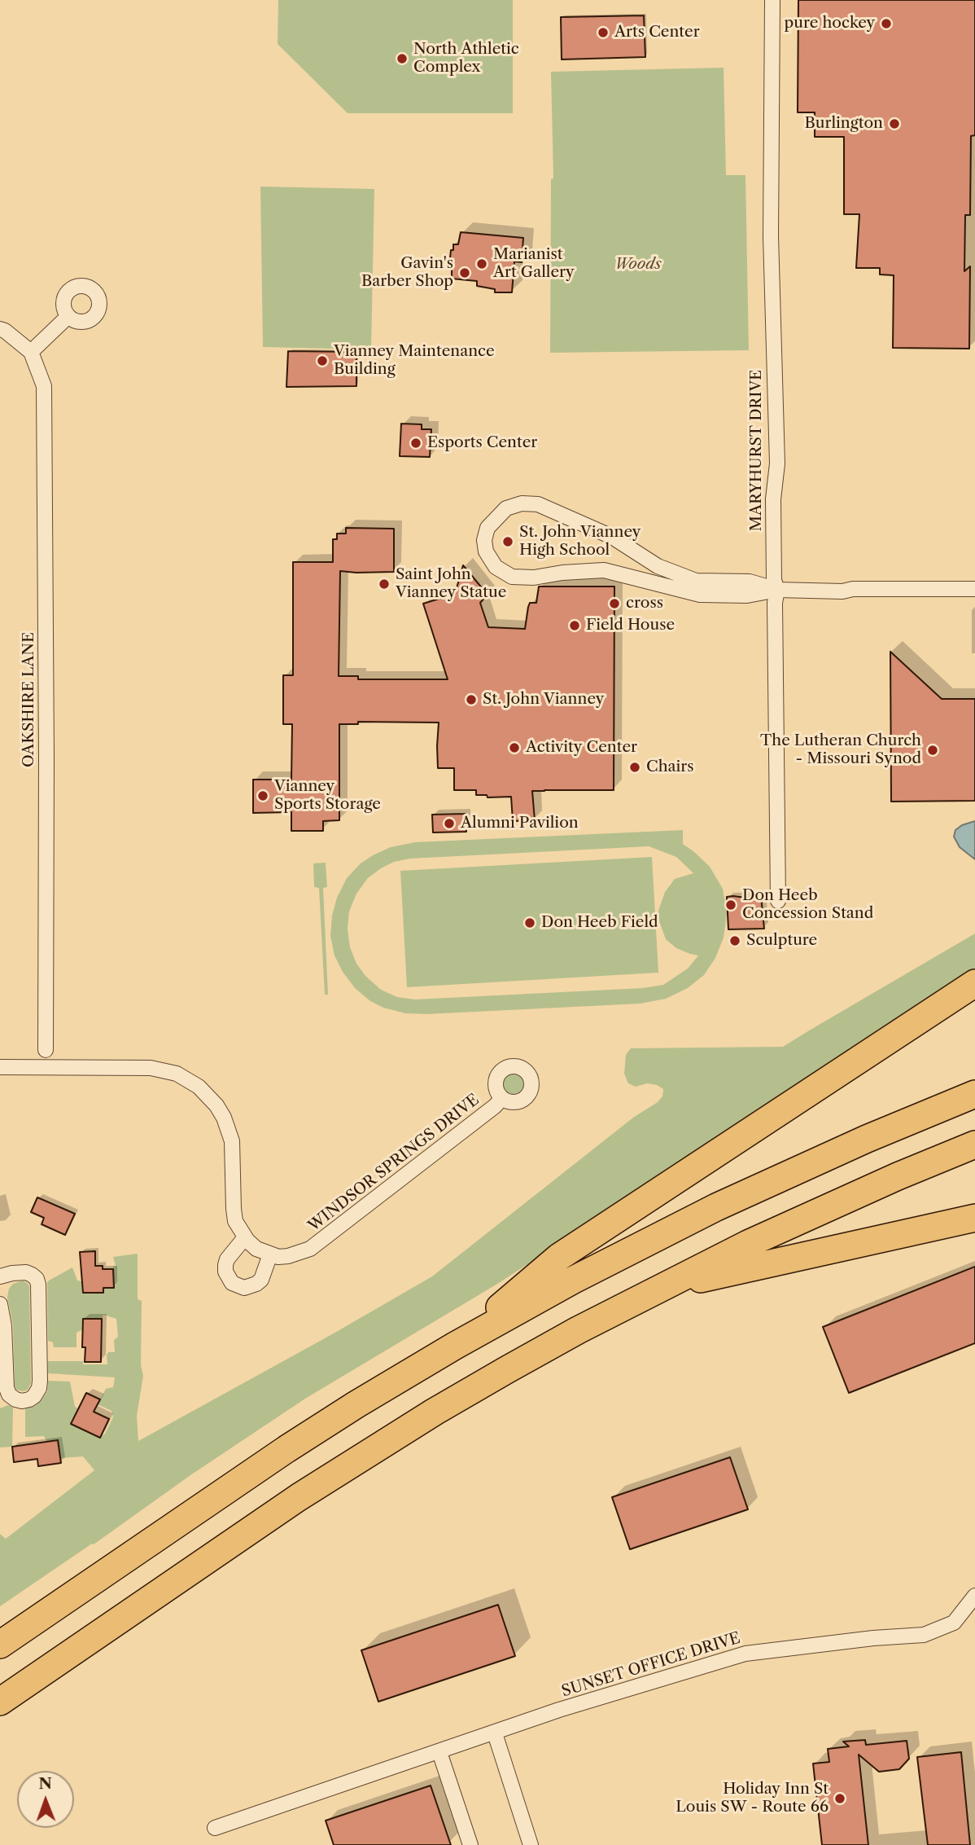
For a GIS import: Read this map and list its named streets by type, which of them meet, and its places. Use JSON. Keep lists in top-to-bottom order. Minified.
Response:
{"streets":{"street":["MARYHURST DRIVE","OAKSHIRE LANE","WINDSOR SPRINGS DRIVE","SUNSET OFFICE DRIVE"]},"parks":["Woods"],"places":["pure hockey","Arts Center","North Athletic Complex","Burlington","Marianist Art Gallery","Gavin's Barber Shop","Vianney Maintenance Building","Esports Center","St. John Vianney High School","Saint John Vianney Statue","cross","Field House","St. John Vianney","Activity Center","The Lutheran Church - Missouri Synod","Chairs","Vianney Sports Storage","Alumni Pavilion","Don Heeb Concession Stand","Don Heeb Field","Sculpture","Holiday Inn St Louis SW - Route 66"],"north":"top"}
